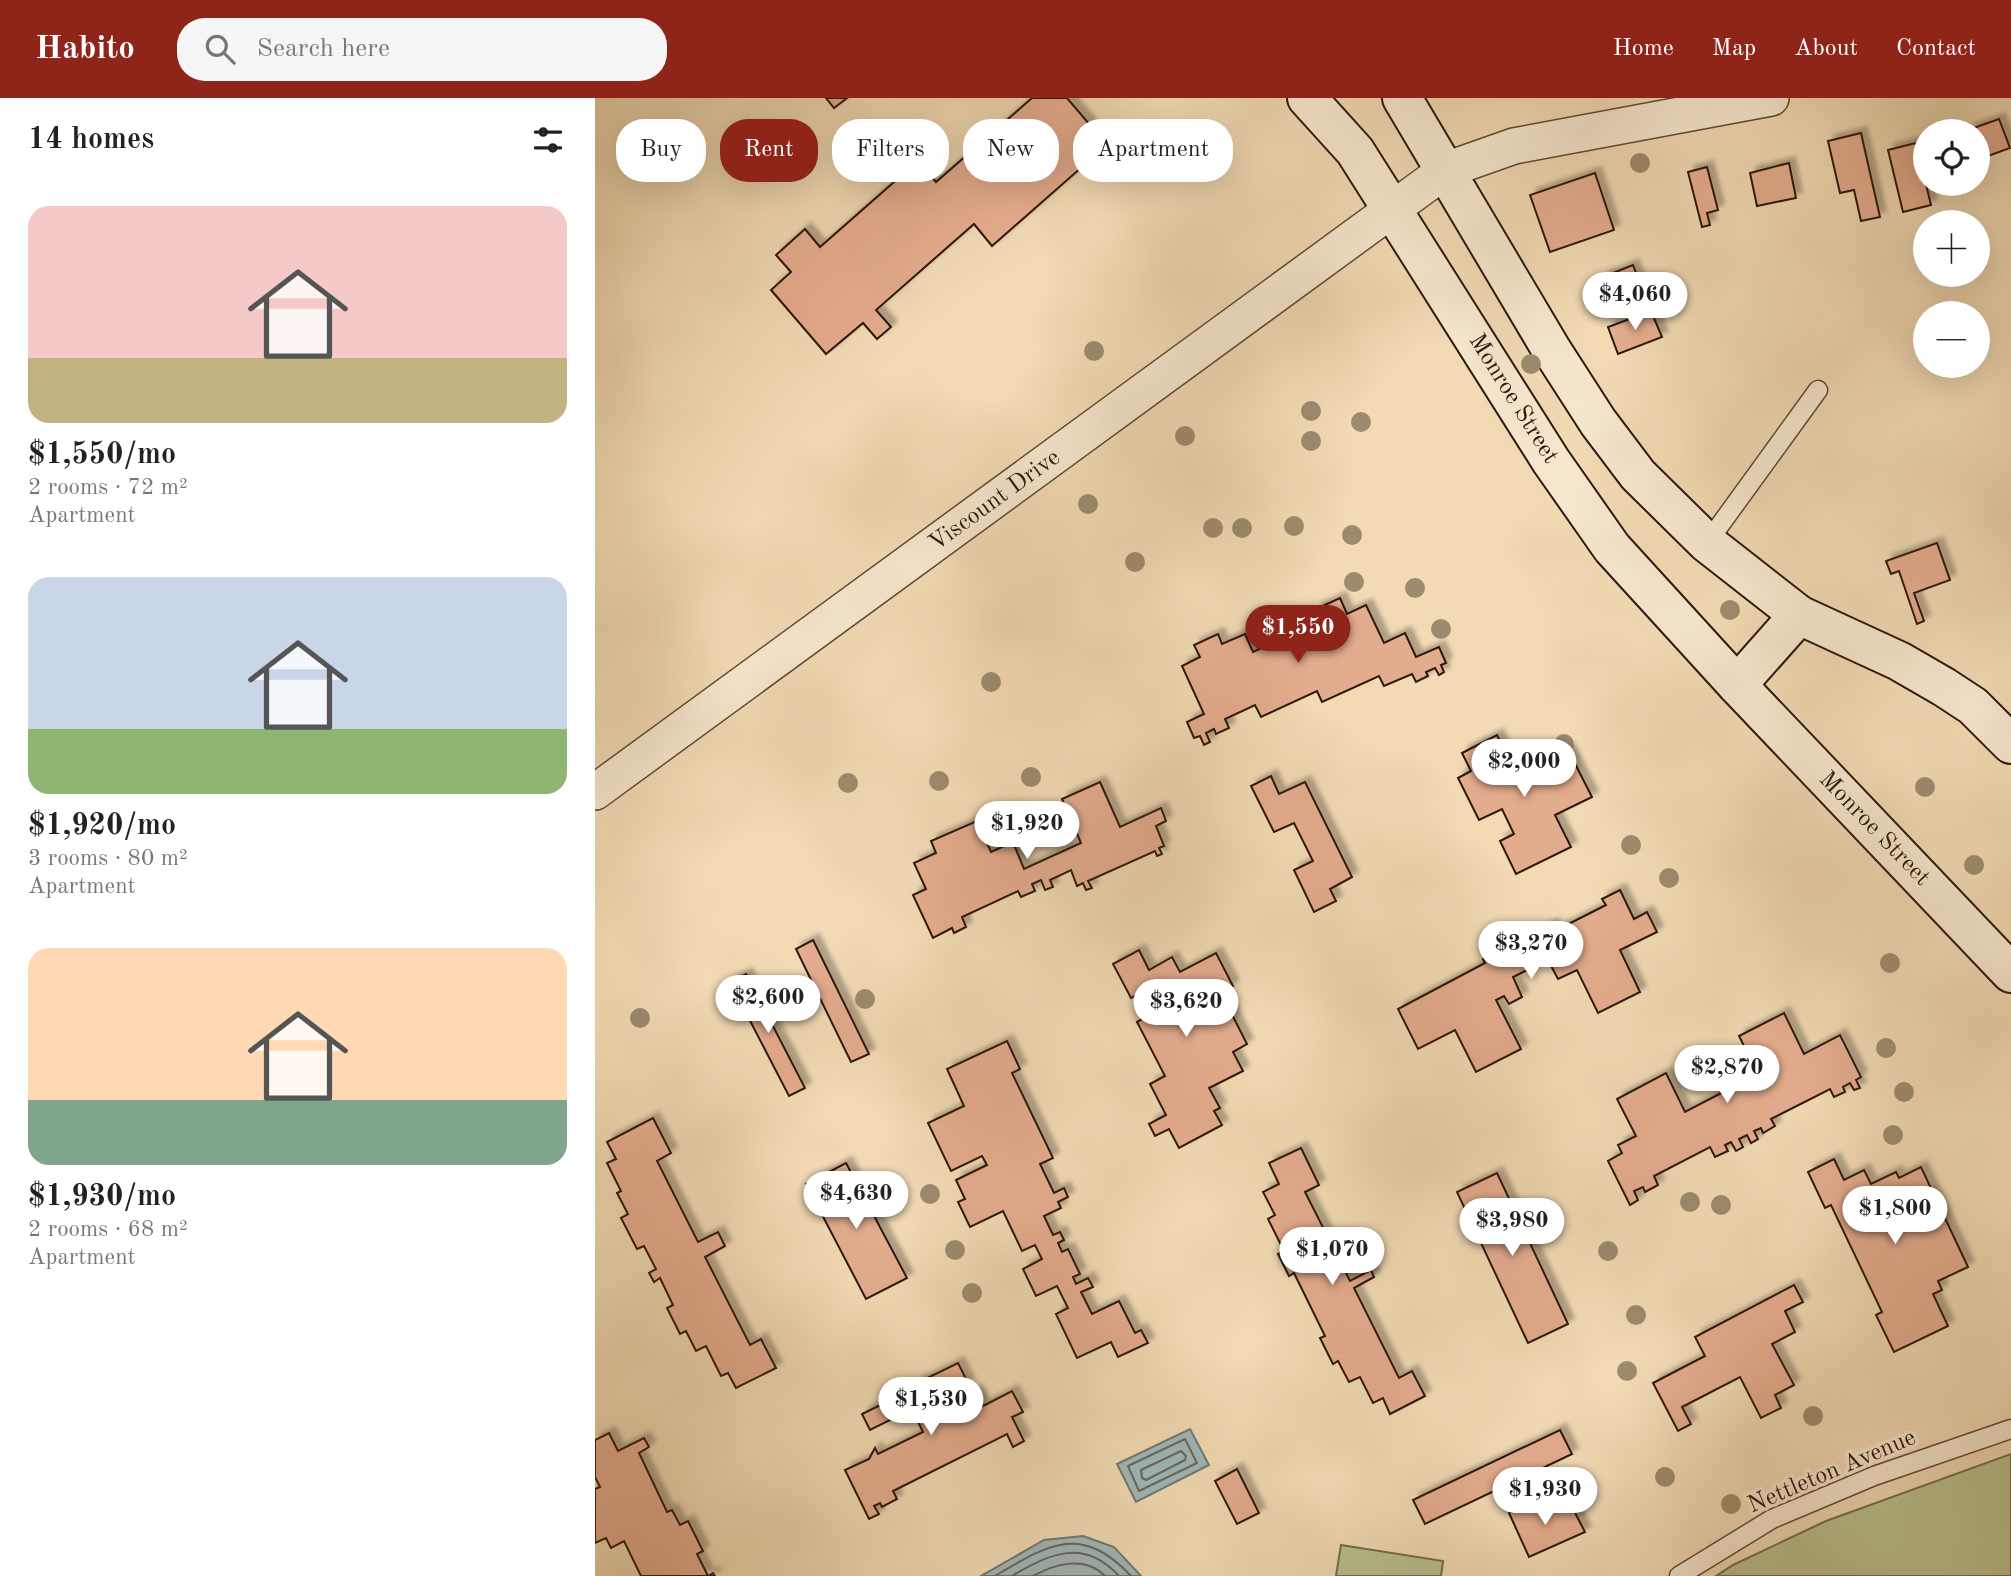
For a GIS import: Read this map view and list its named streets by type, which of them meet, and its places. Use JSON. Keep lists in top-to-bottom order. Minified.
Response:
{"streets":{"street":["Monroe Street","Viscount Drive"],"lane":["Nettleton Avenue"]},"crossings":[["Monroe Street","Viscount Drive"]],"page":{"header":"Habito","search":"Search here","nav":["Home","Map","About","Contact"],"heading":"14 homes","map_buttons":["+","−"],"chip":["Buy","Rent","Filters","New","Apartment"],"list":[{"name":"$1,550/mo","note":"2 rooms · 72 m² · Apartment"},{"name":"$1,920/mo","note":"3 rooms · 80 m² · Apartment"},{"name":"$1,930/mo","note":"2 rooms · 68 m² · Apartment"}],"price":["$4,060","$1,550","$2,000","$1,920","$3,270","$2,600","$3,620","$2,870","$4,630","$1,800","$3,980","$1,070","$1,530","$1,930"]}}
